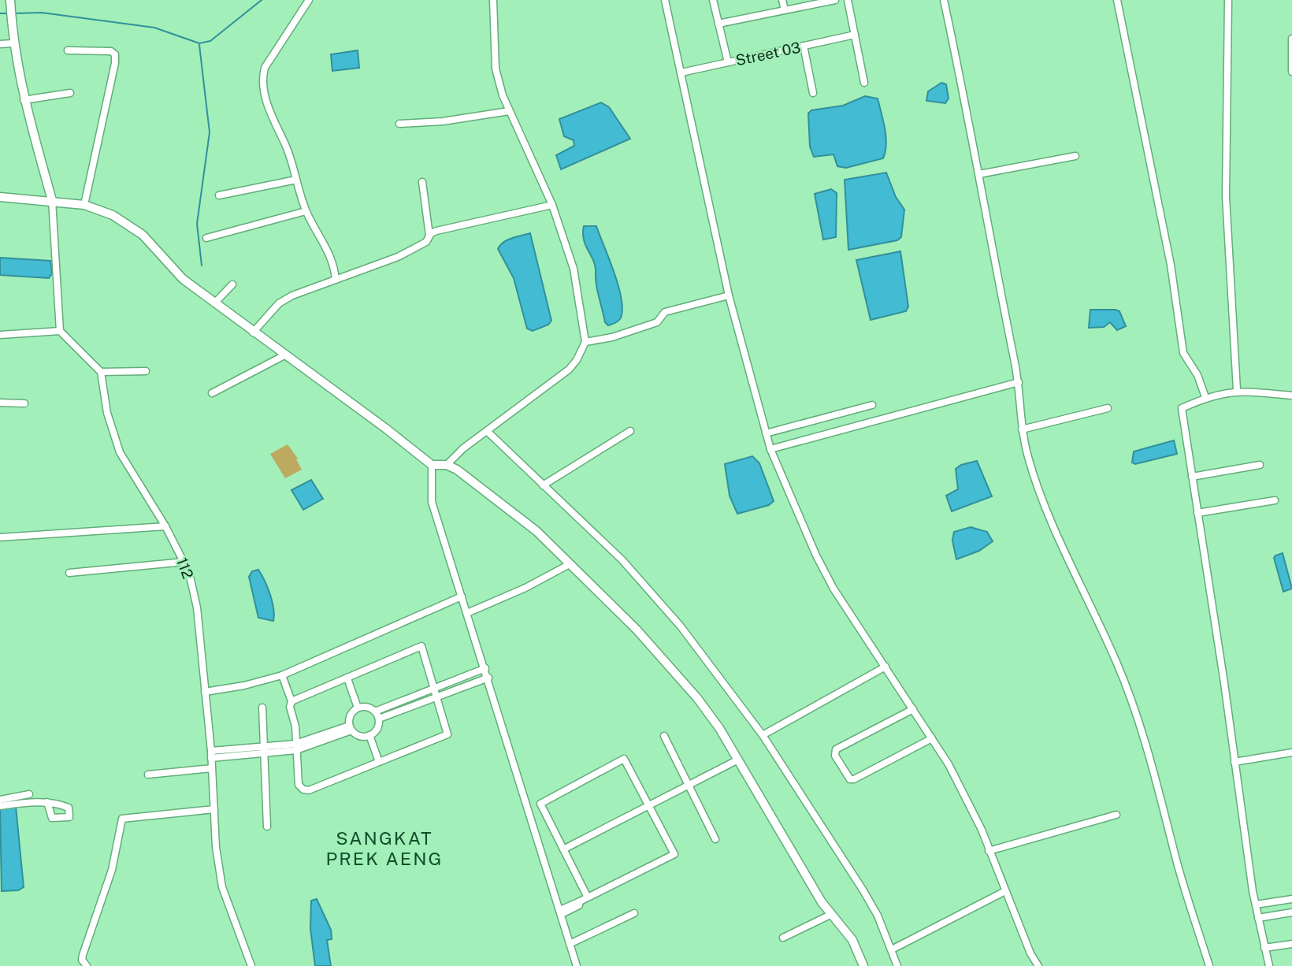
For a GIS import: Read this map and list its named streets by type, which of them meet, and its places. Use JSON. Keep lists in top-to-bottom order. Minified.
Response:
{"streets":{"street":["Street 03","112"]},"districts":["SANGKAT PREK AENG"]}
